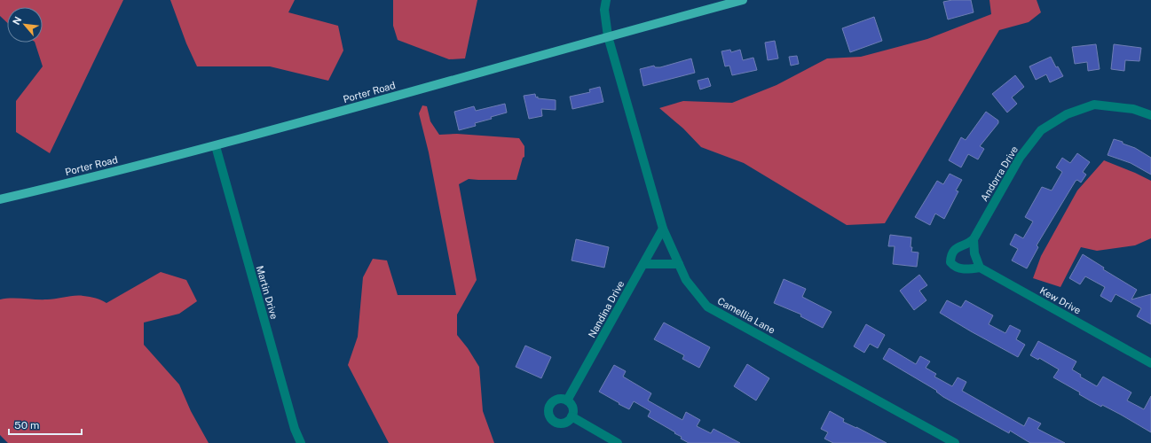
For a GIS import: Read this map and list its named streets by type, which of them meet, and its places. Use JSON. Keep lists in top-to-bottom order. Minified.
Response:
{"streets":{"main road":["Porter Road"],"street":["Andorra Drive","Martin Drive","Kew Drive","Nandina Drive","Camellia Lane"]},"crossings":[["Porter Road","Martin Drive"],["Porter Road","Camellia Lane"],["Nandina Drive","Camellia Lane"]],"scale_bar":"50 m","north":"top left"}
